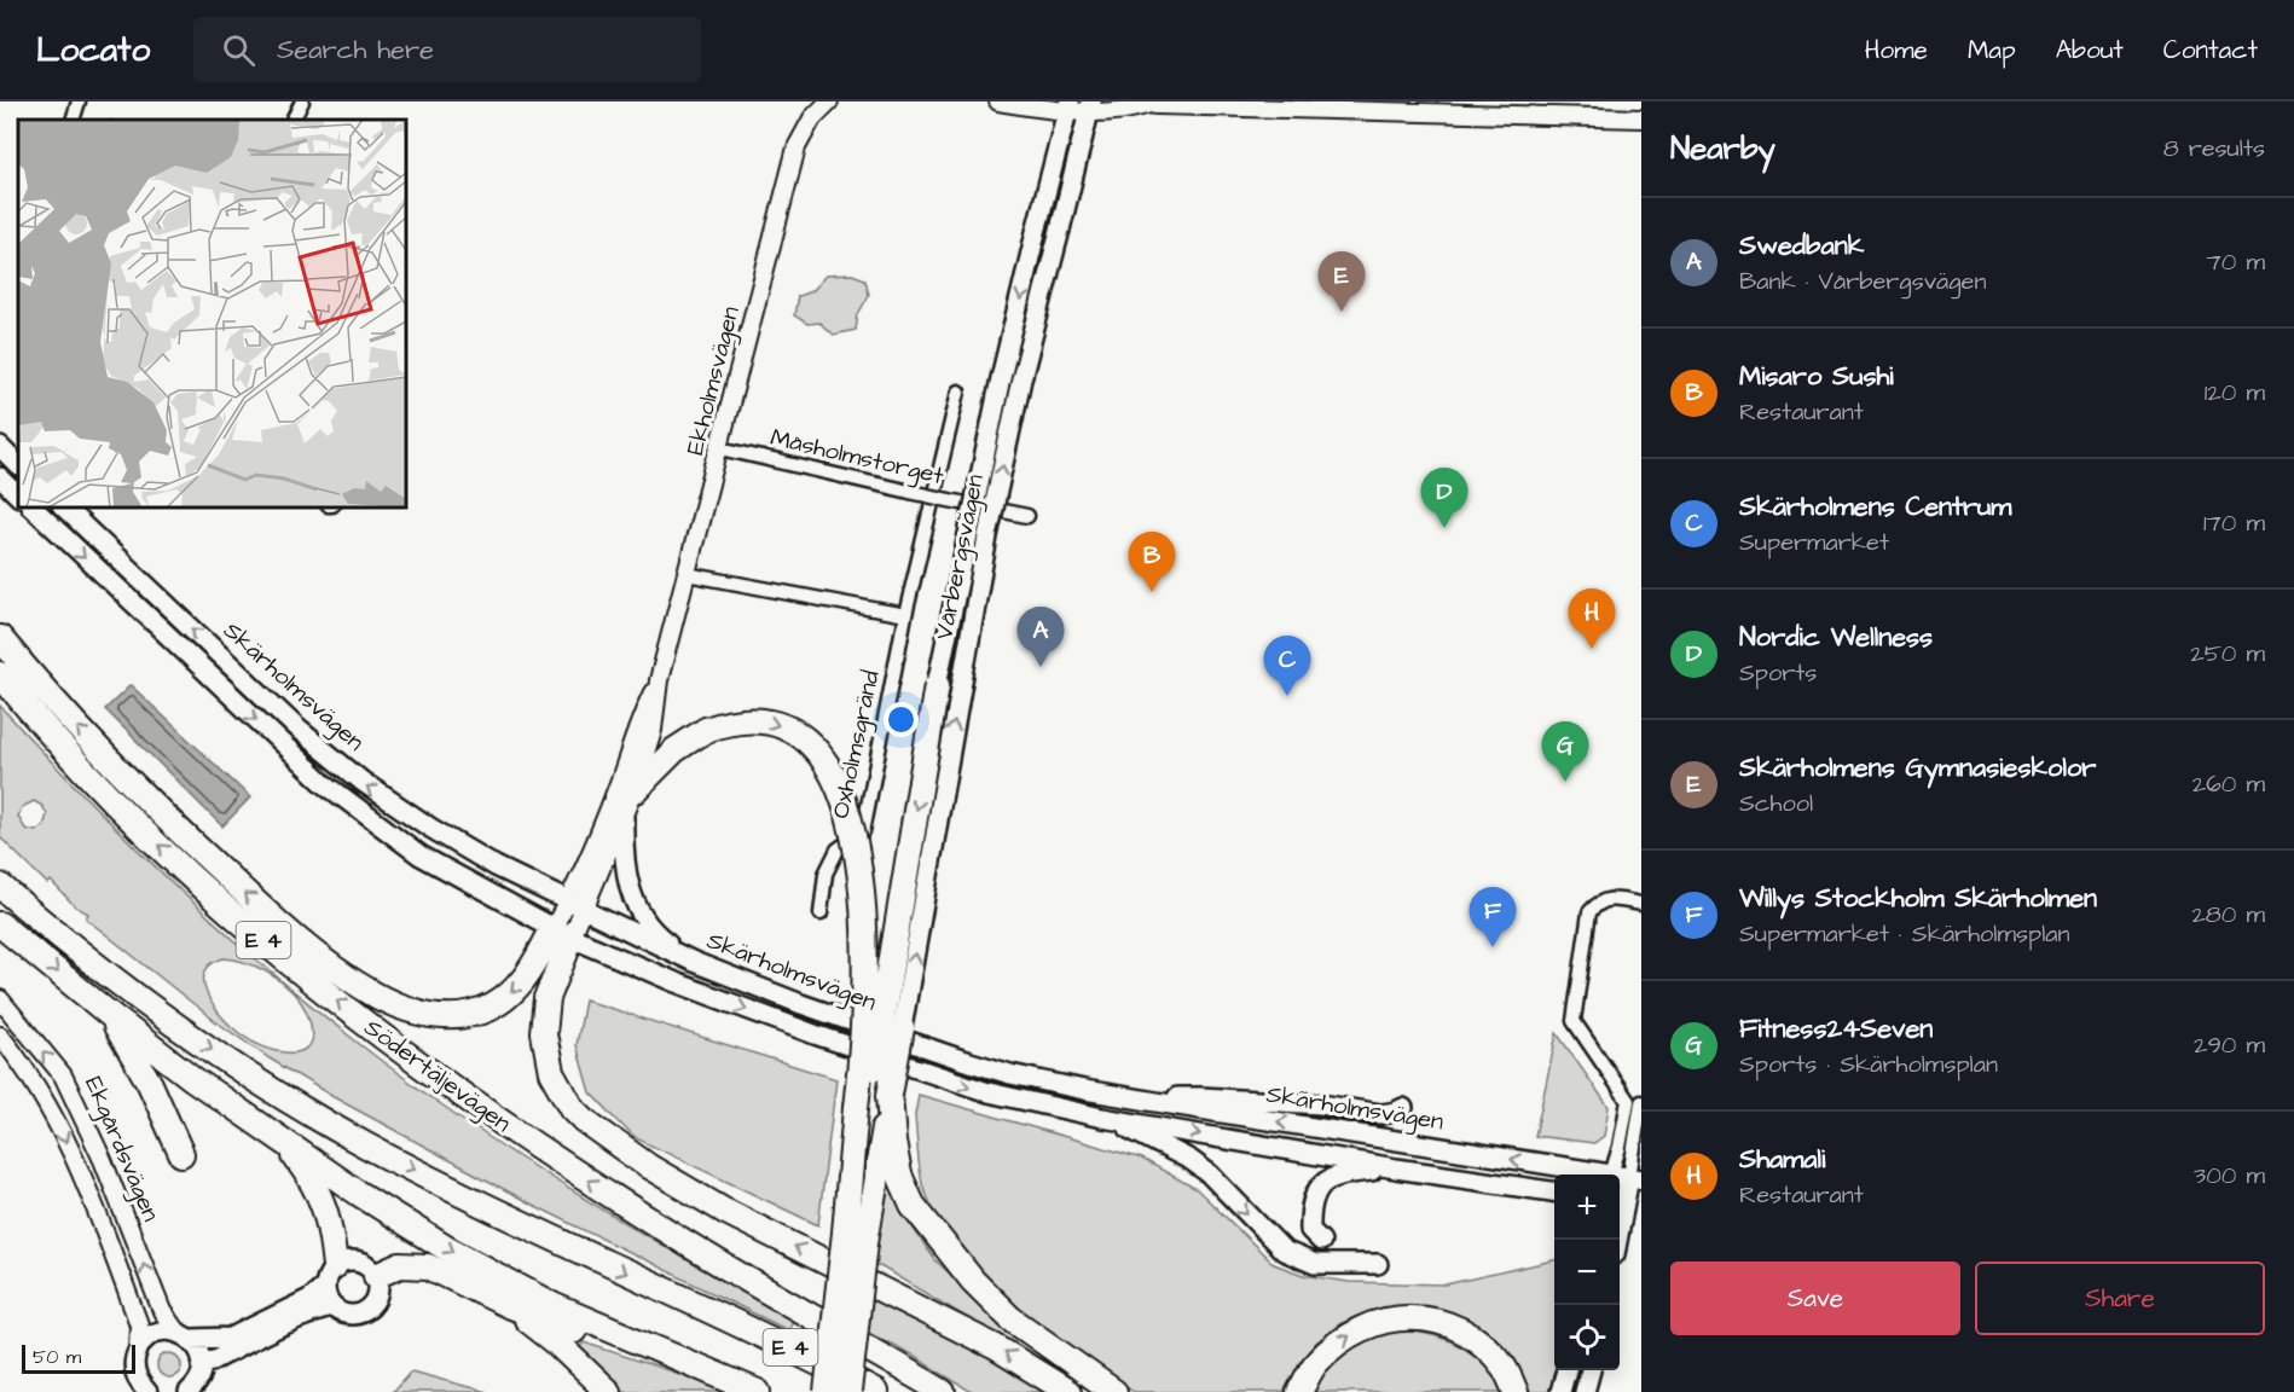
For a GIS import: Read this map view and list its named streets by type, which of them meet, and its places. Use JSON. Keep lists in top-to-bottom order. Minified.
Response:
{"streets":{"highway":["E 4","Södertäljevägen"],"main road":["Vårbergsvägen","Skärholmsvägen"],"street":["Ekholmsvägen","Måsholmstorget","Oxholmsgränd","Ekgårdsvägen"]},"crossings":[["Ekholmsvägen","Måsholmstorget"],["Ekholmsvägen","Skärholmsvägen"]],"scale_bar":"50 m","page":{"header":"Locato","search":"Search here","nav":["Home","Map","About","Contact"],"heading":["Nearby","8 results"],"list":[{"mark":"A","name":"Swedbank","note":"Bank · Vårbergsvägen","value":"70 m"},{"mark":"B","name":"Misaro Sushi","note":"Restaurant","value":"120 m"},{"mark":"C","name":"Skärholmens Centrum","note":"Supermarket","value":"170 m"},{"mark":"D","name":"Nordic Wellness","note":"Sports","value":"250 m"},{"mark":"E","name":"Skärholmens Gymnasieskolor","note":"School","value":"260 m"},{"mark":"F","name":"Willys Stockholm Skärholmen","note":"Supermarket · Skärholmsplan","value":"280 m"},{"mark":"G","name":"Fitness24Seven","note":"Sports · Skärholmsplan","value":"290 m"},{"mark":"H","name":"Shamali","note":"Restaurant","value":"300 m"}],"pins":["E","D","B","H","A","C","G","F"],"map_buttons":["+","−"],"buttons":["Save","Share"],"scale":"50 m"}}
